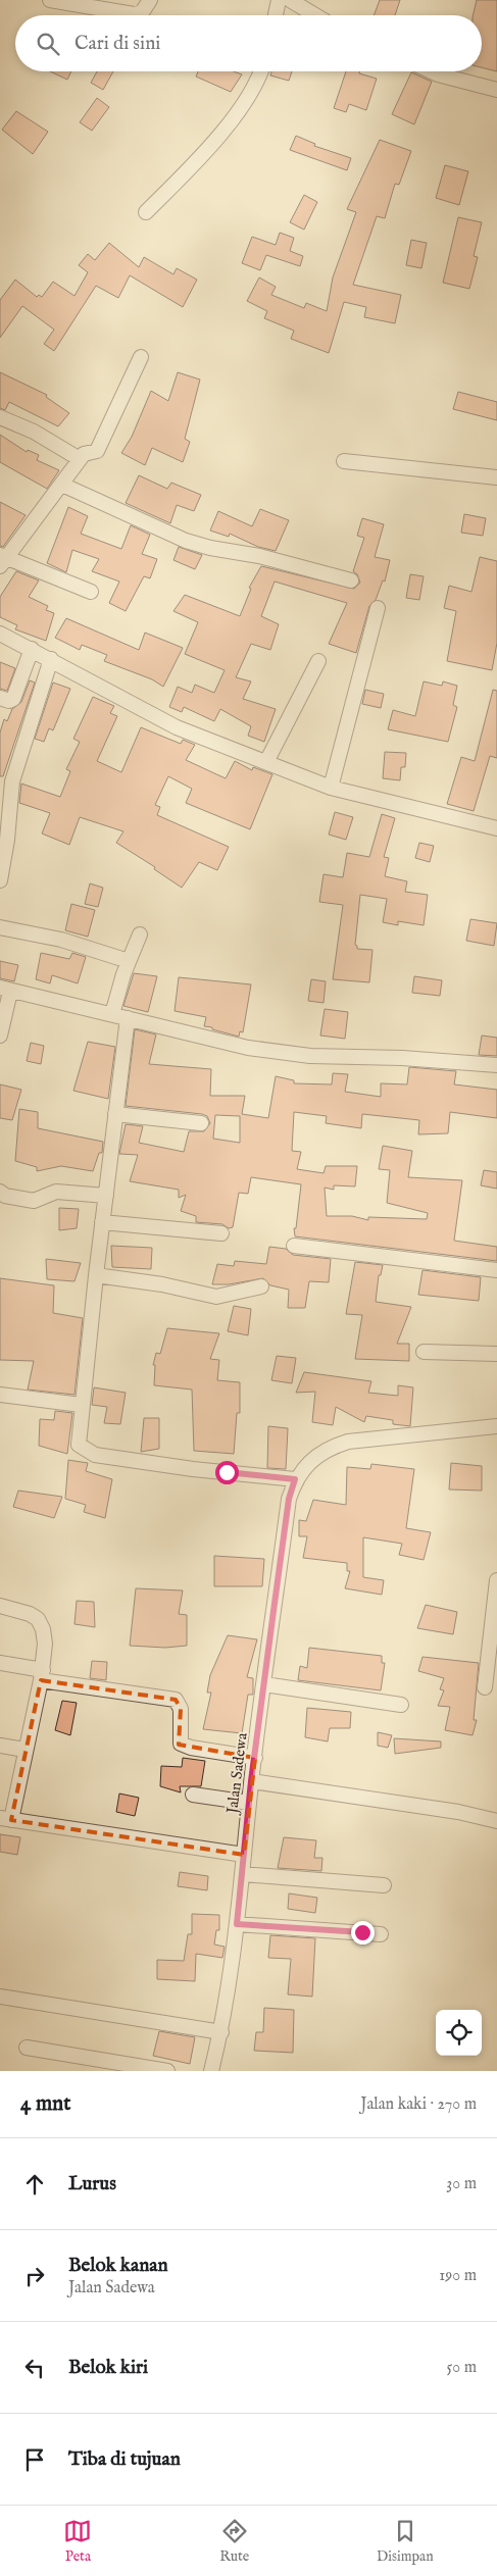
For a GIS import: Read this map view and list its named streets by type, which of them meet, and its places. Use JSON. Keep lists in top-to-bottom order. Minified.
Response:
{"streets":{"street":["Jalan Sadewa"]},"page":{"search":"Cari di sini","heading":["4 mnt","Jalan kaki · 270 m"],"list":[["Lurus","30 m"],["Belok kanan","Jalan Sadewa","190 m"],["Belok kiri","50 m"],"Tiba di tujuan"],"nav":["Peta","Rute","Disimpan"]}}
